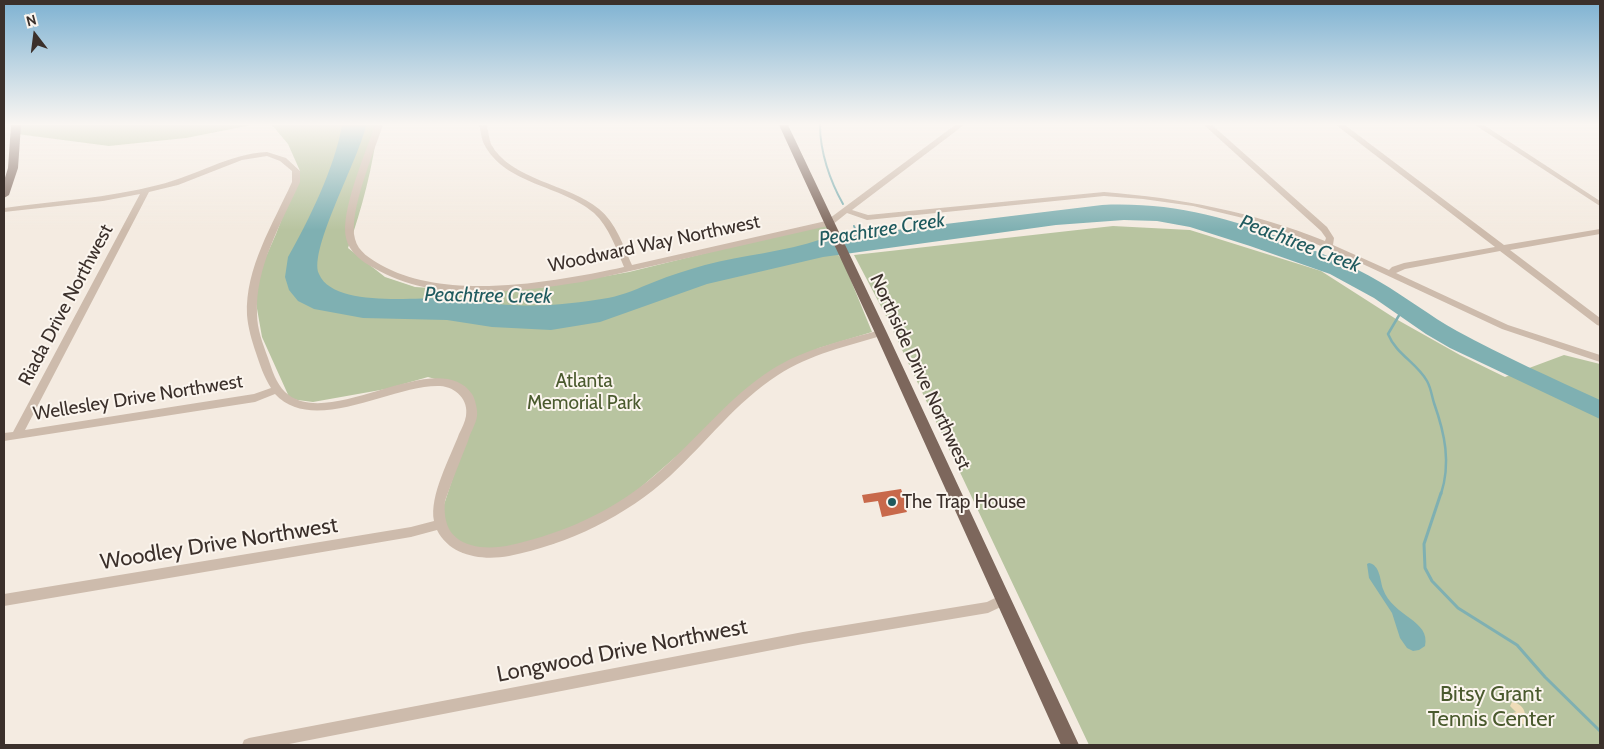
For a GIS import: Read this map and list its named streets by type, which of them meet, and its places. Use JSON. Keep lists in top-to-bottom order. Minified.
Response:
{"streets":{"main road":["Northside Drive Northwest"],"street":["Woodward Way Northwest","Riada Drive Northwest","Wellesley Drive Northwest","Woodley Drive Northwest","Longwood Drive Northwest"]},"crossings":[["Woodward Way Northwest","Northside Drive Northwest"],["Riada Drive Northwest","Wellesley Drive Northwest"],["Northside Drive Northwest","Longwood Drive Northwest"]],"water":["Peachtree Creek"],"parks":["Atlanta Memorial Park","Bitsy Grant Tennis Center"],"places":["The Trap House"],"north":"top"}
